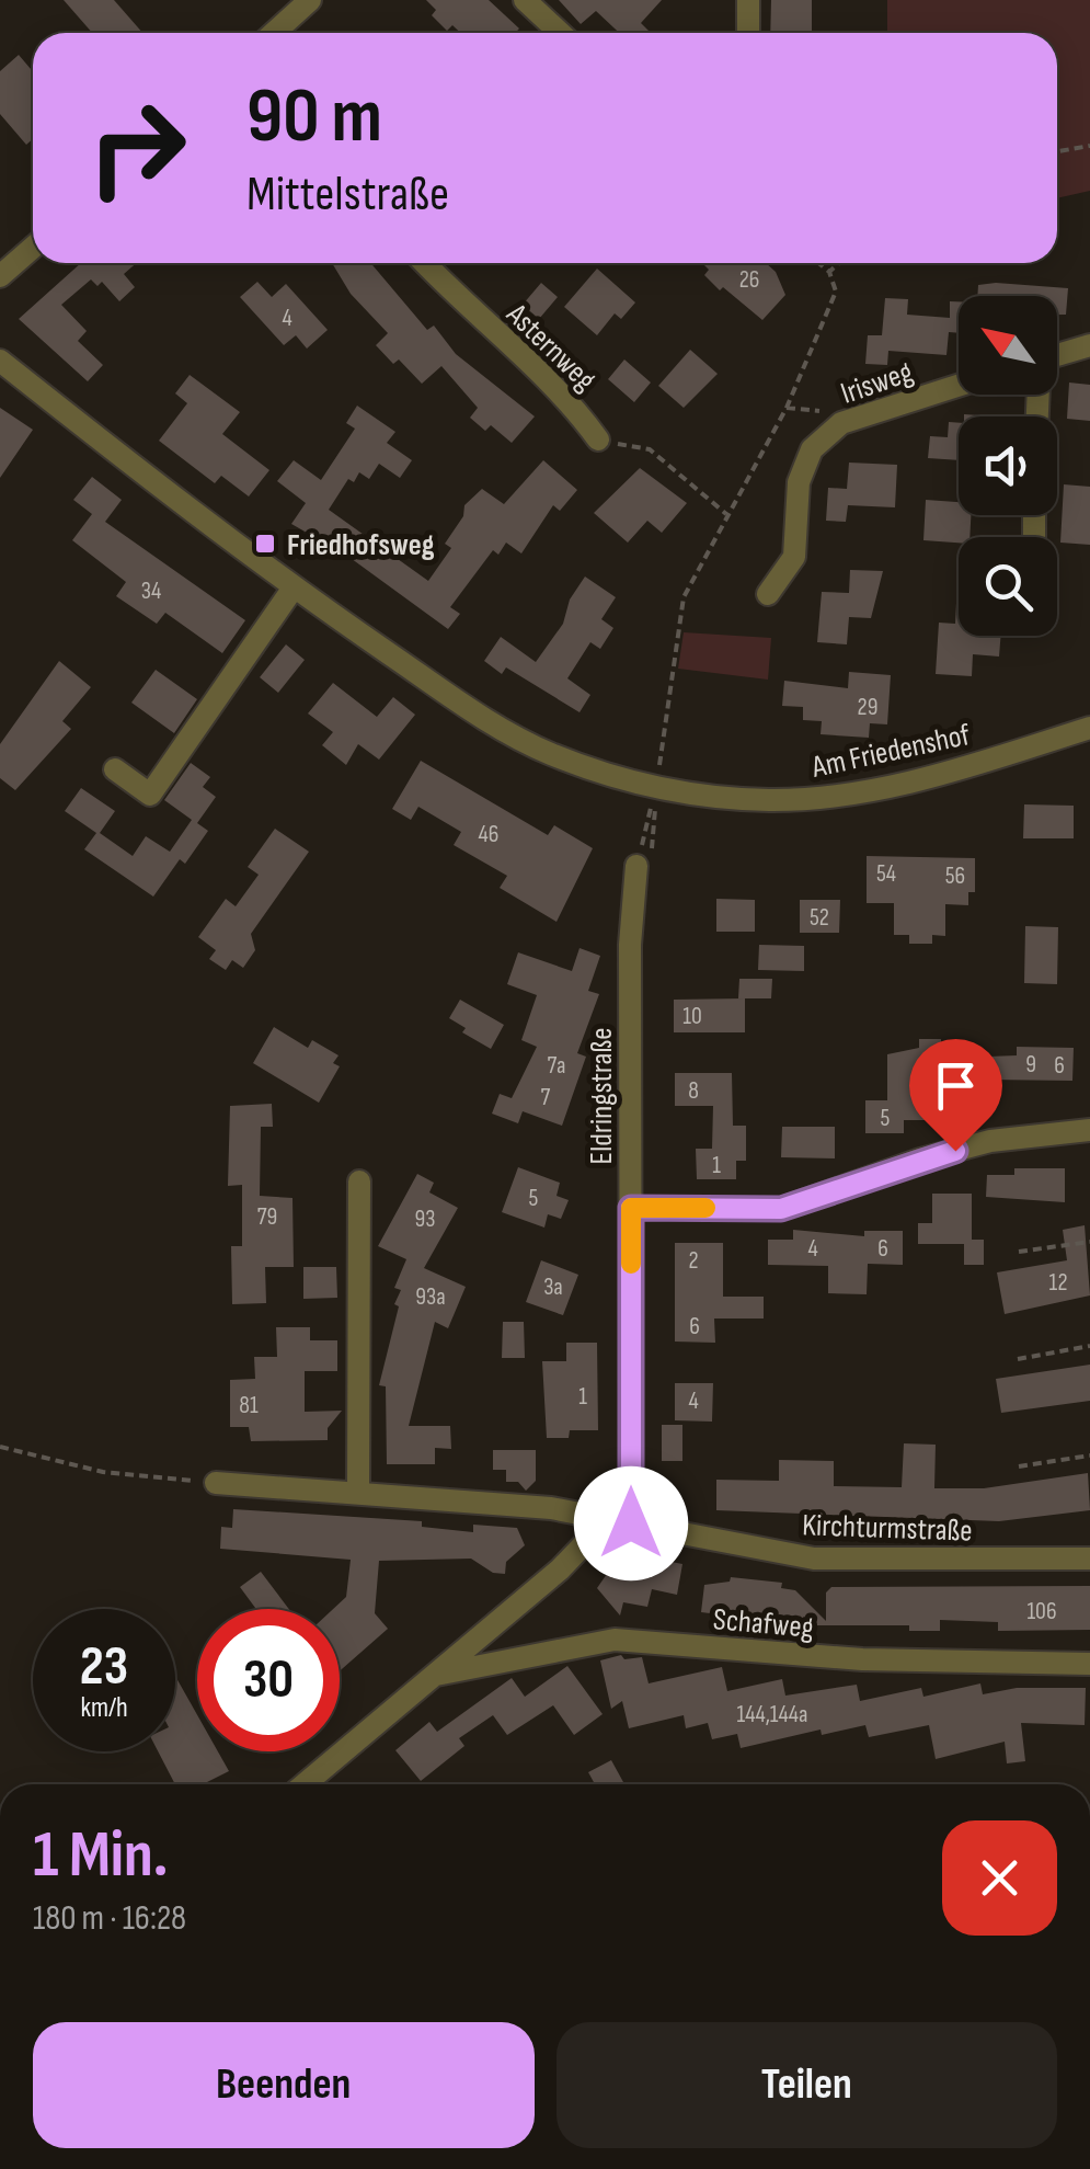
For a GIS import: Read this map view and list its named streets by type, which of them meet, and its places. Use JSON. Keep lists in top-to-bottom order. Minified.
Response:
{"streets":{"street":["Asternweg","Irisweg","Am Friedenshof","Eldringstraße","Kirchturmstraße","Schafweg"]},"crossings":[["Eldringstraße","Kirchturmstraße"],["Kirchturmstraße","Schafweg"]],"places":{"transit":["Friedhofsweg"]},"house_numbers":["26","4","34","29","46","54","56","52","10","9","7a","6","8","7","5","1","5","79","93","4","6","2","12","3a","93a","6","1","4","81","106","144,144a"],"north":"top left","page":{"turn":["90 m","Mittelstraße"],"speed":"23 km/h","limit":"30","heading":["1 Min.","180 m · 16:28"],"buttons":["Beenden","Teilen"]}}
